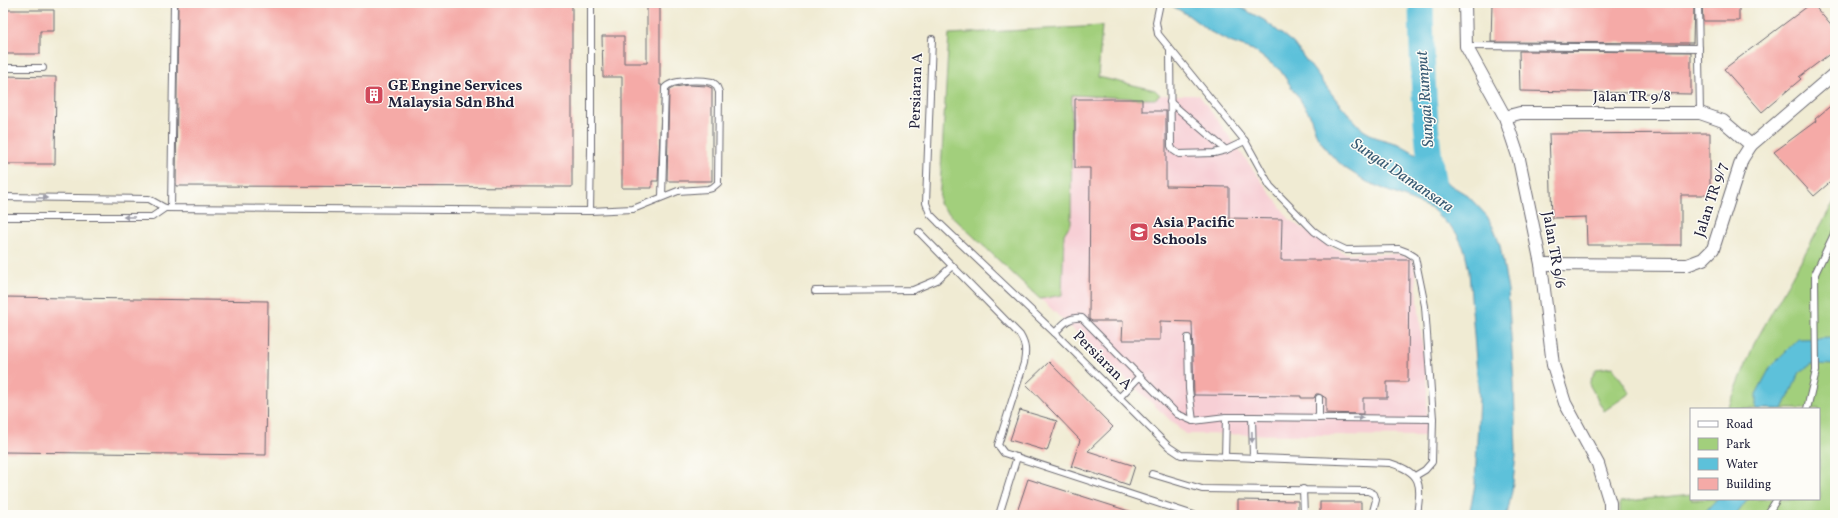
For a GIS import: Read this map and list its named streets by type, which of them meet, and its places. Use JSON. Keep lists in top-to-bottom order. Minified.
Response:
{"streets":{"street":["Jalan TR 9/8","Jalan TR 9/7","Jalan TR 9/6"],"lane":["Persiaran A"]},"crossings":[["Jalan TR 9/8","Jalan TR 9/7"],["Jalan TR 9/8","Jalan TR 9/6"],["Jalan TR 9/7","Jalan TR 9/6"]],"water":["Sungai Rumput","Sungai Damansara"],"places":{"building":["GE Engine Services Malaysia Sdn Bhd"],"school or university":["Asia Pacific Schools"]},"legend":["Road","Park","Water","Building"]}
